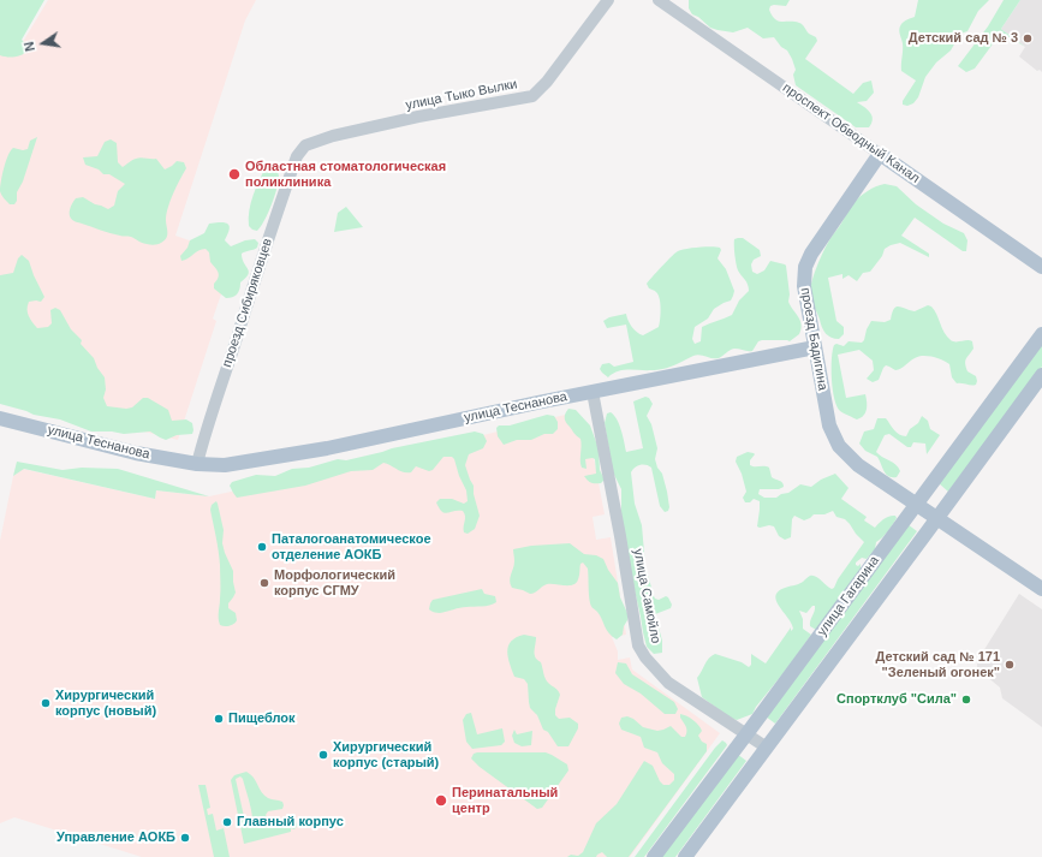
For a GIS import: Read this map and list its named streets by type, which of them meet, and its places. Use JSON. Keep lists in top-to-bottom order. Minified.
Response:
{"streets":{"main road":["проспект Обводный Канал","проезд Бадигина","улица Теснанова","улица Гагарина"],"street":["улица Тыко Вылки","проезд Сибиряковцев","улица Самойло"]},"crossings":[["улица Тыко Вылки","проезд Сибиряковцев"],["проспект Обводный Канал","проезд Бадигина"],["проезд Сибиряковцев","улица Теснанова"],["проезд Бадигина","улица Теснанова"],["проезд Бадигина","улица Гагарина"],["улица Теснанова","улица Самойло"],["улица Самойло","улица Гагарина"]],"places":["Детский сад № 3","Областная стоматологическая поликлиника","Паталогоанатомическое отделение АОКБ","Морфологический корпус СГМУ","Детский сад № 171 \"Зеленый огонек\"","Спортклуб \"Сила\"","Хирургический корпус (новый)","Пищеблок","Хирургический корпус (старый)","Перинатальный центр","Главный корпус","Управление АОКБ"],"north":"left"}
